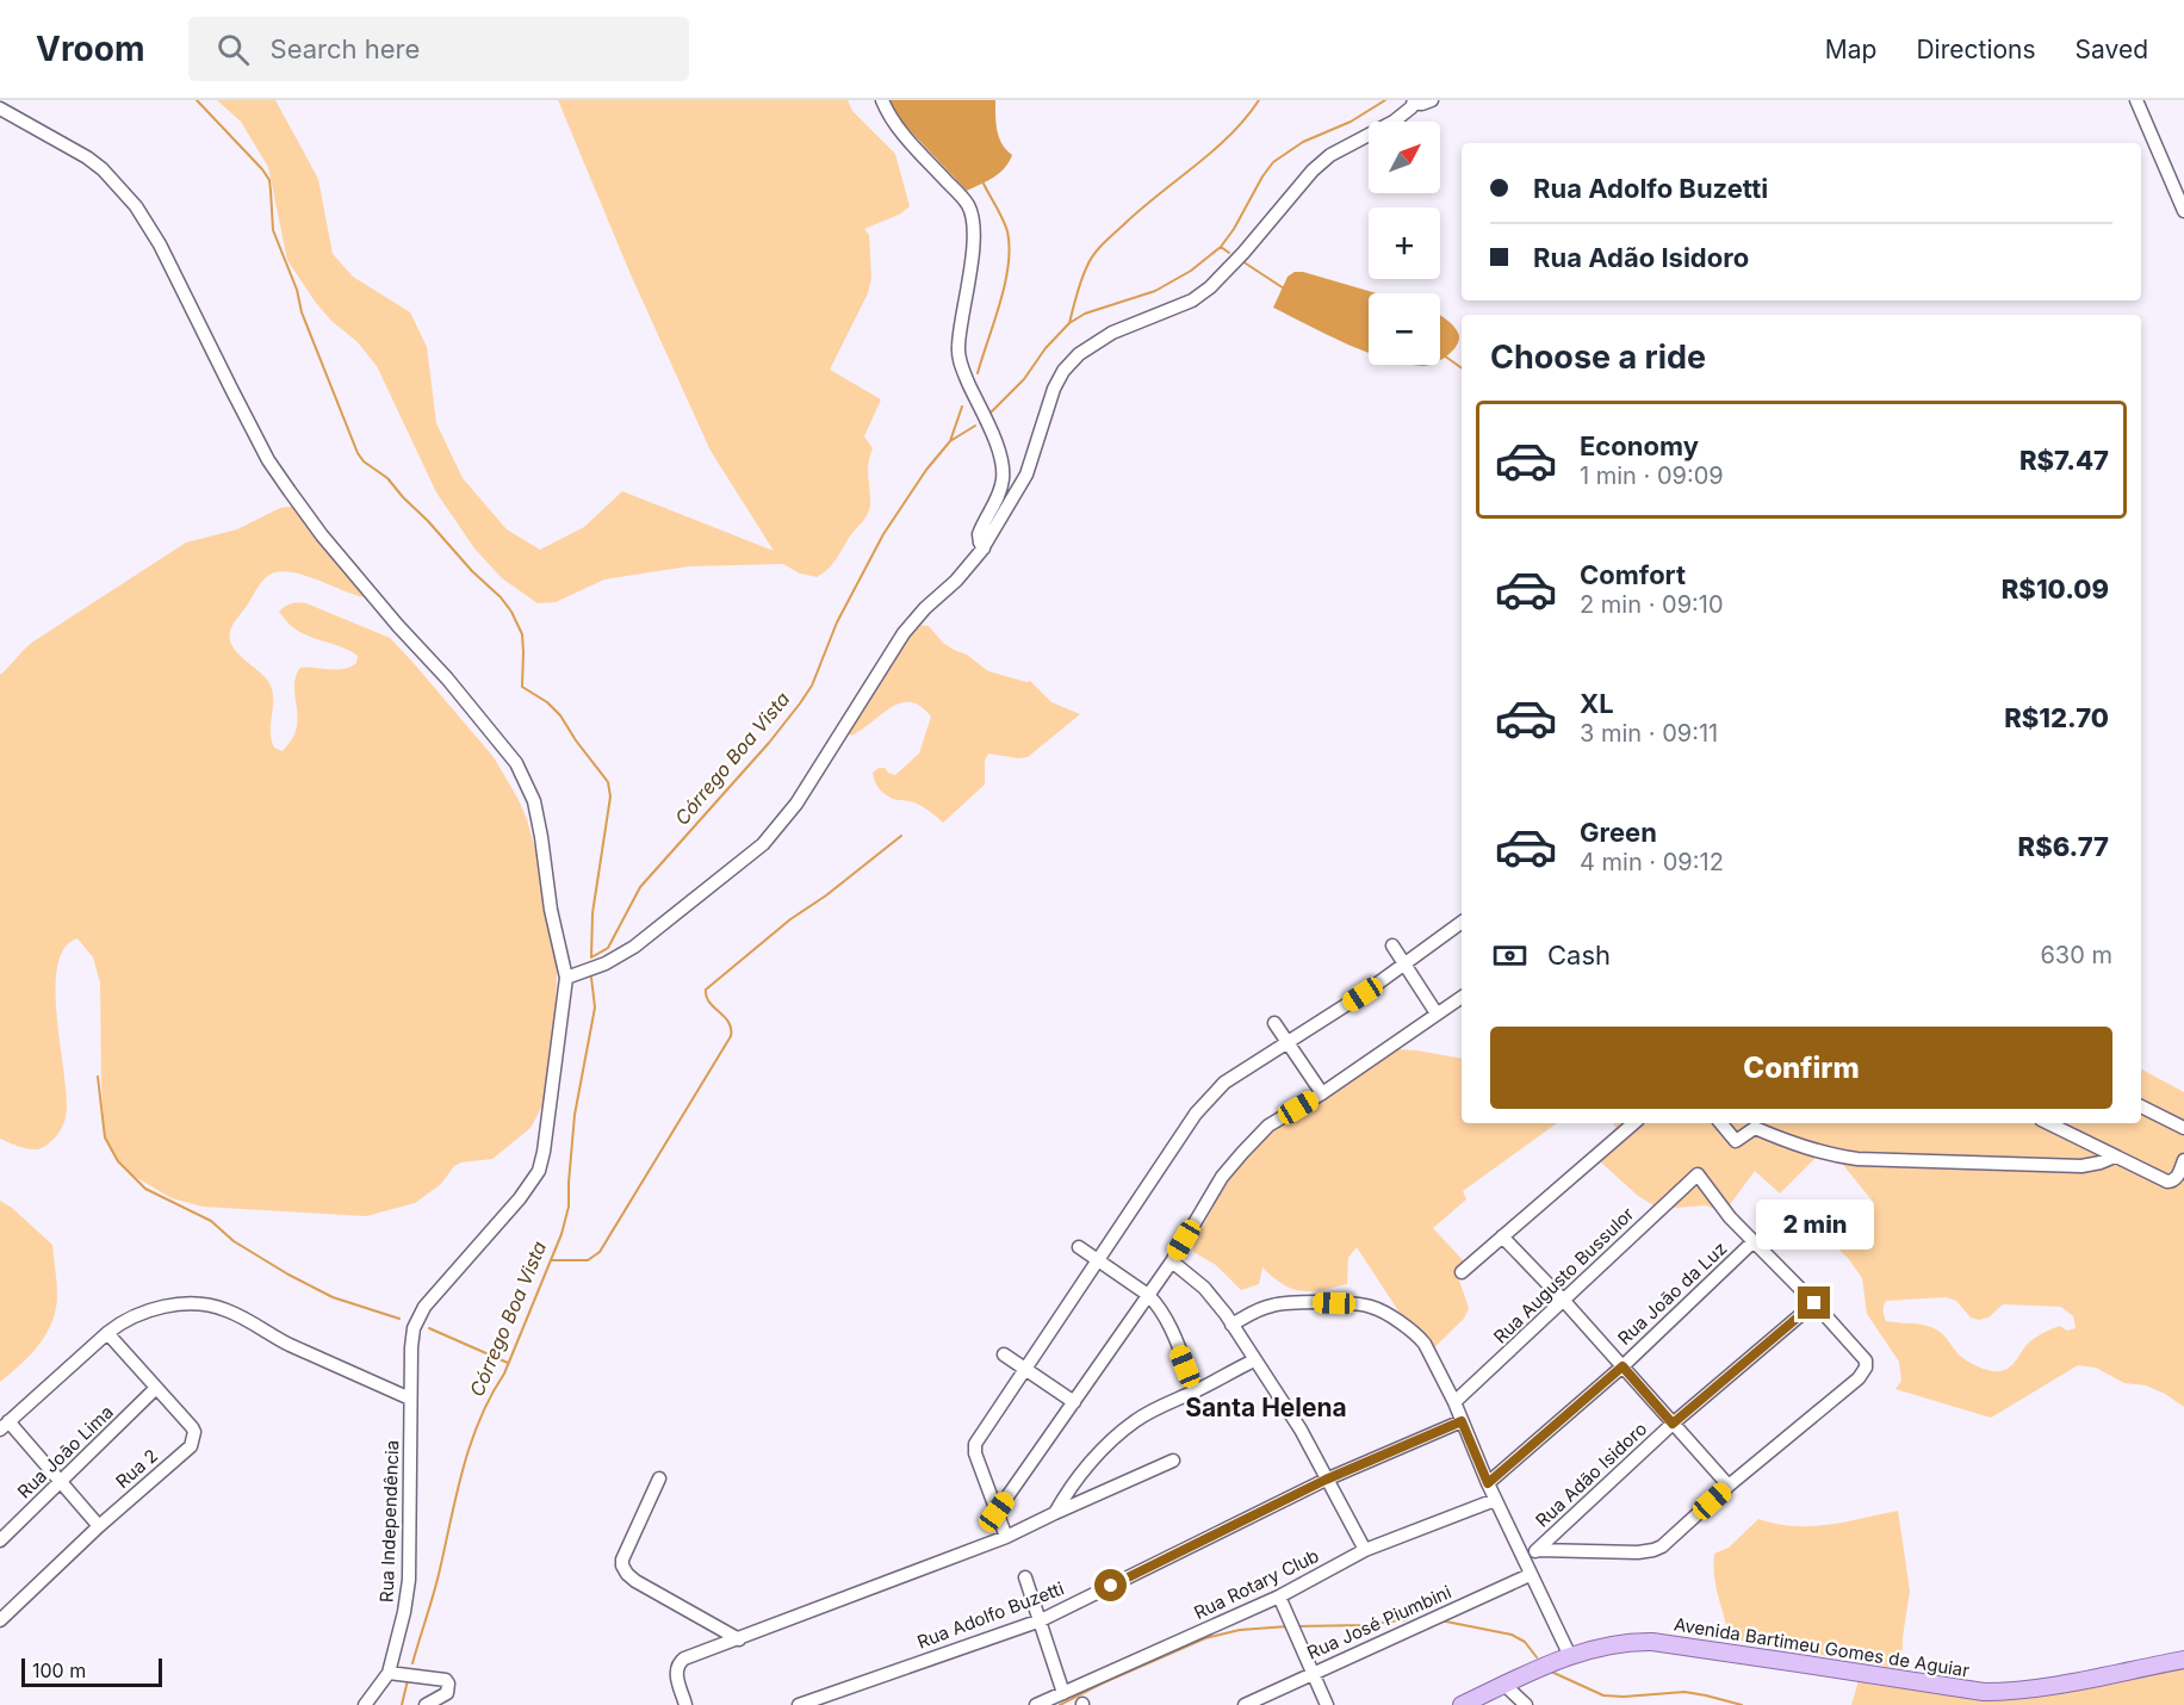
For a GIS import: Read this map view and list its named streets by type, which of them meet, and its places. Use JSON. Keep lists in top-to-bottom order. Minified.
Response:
{"streets":{"main road":["Avenida Bartimeu Gomes de Aguiar"],"street":["Rua Augusto Bussulor","Rua João da Luz","Rua João Lima","Rua 2","Rua Adão Isidoro","Rua Independência","Rua Rotary Club","Rua Adolfo Buzetti","Rua José Piumbini"]},"crossings":[["Rua Augusto Bussulor","Rua João da Luz"],["Rua João Lima","Rua 2"]],"districts":["Santa Helena"],"water":["Córrego Boa Vista"],"scale_bar":"100 m","north":"top right","page":{"header":"Vroom","search":"Search here","nav":["Map","Directions","Saved"],"map_buttons":["+","−"],"banner":["Rua Adolfo Buzetti","Rua Adão Isidoro"],"heading":"Choose a ride","list":[{"name":"Economy","note":"1 min · 09:09","value":"R$7.47"},{"name":"Comfort","note":"2 min · 09:10","value":"R$10.09"},{"name":"XL","note":"3 min · 09:11","value":"R$12.70"},{"name":"Green","note":"4 min · 09:12","value":"R$6.77"}],"pay":["Cash","630 m"],"buttons":"Confirm","bubble":"2 min","scale":"100 m"}}
